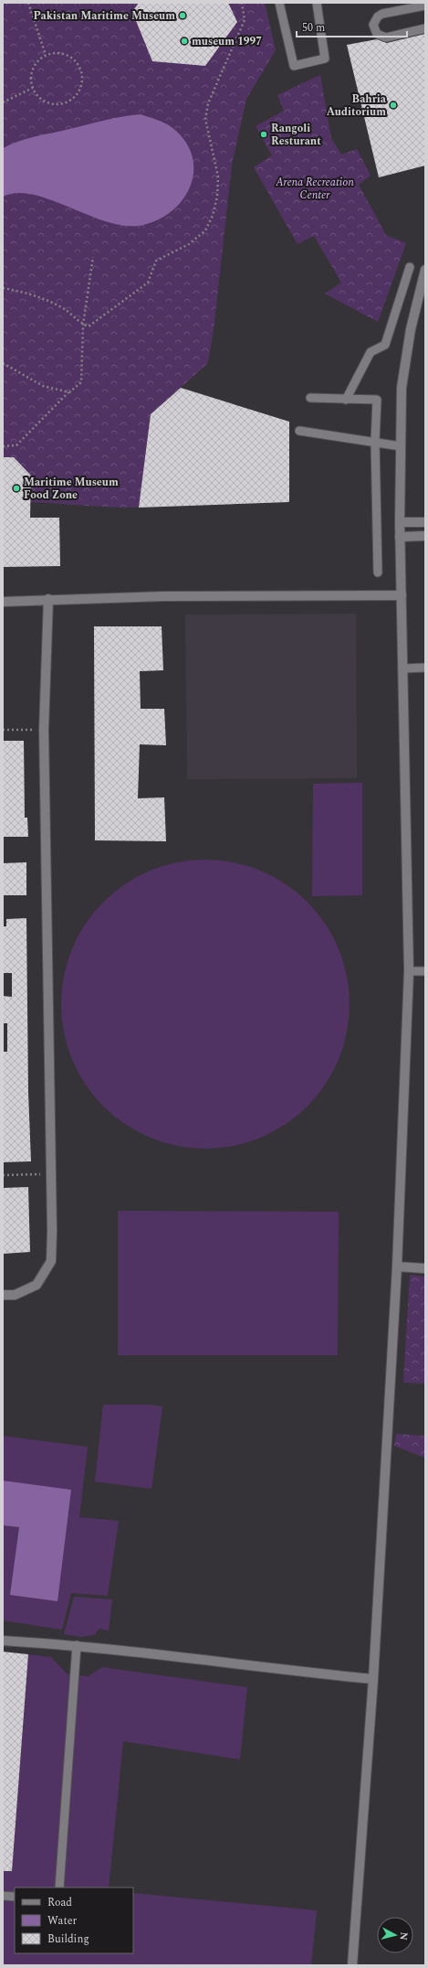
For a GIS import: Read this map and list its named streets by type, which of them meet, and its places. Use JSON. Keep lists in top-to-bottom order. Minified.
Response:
{"parks":["Arena Recreation Center"],"places":["Pakistan Maritime Museum","museum 1997","Bahria Auditorium","Rangoli Resturant","Maritime Museum Food Zone"],"legend":["Road","Water","Building"],"scale_bar":"50 m","north":"right"}
